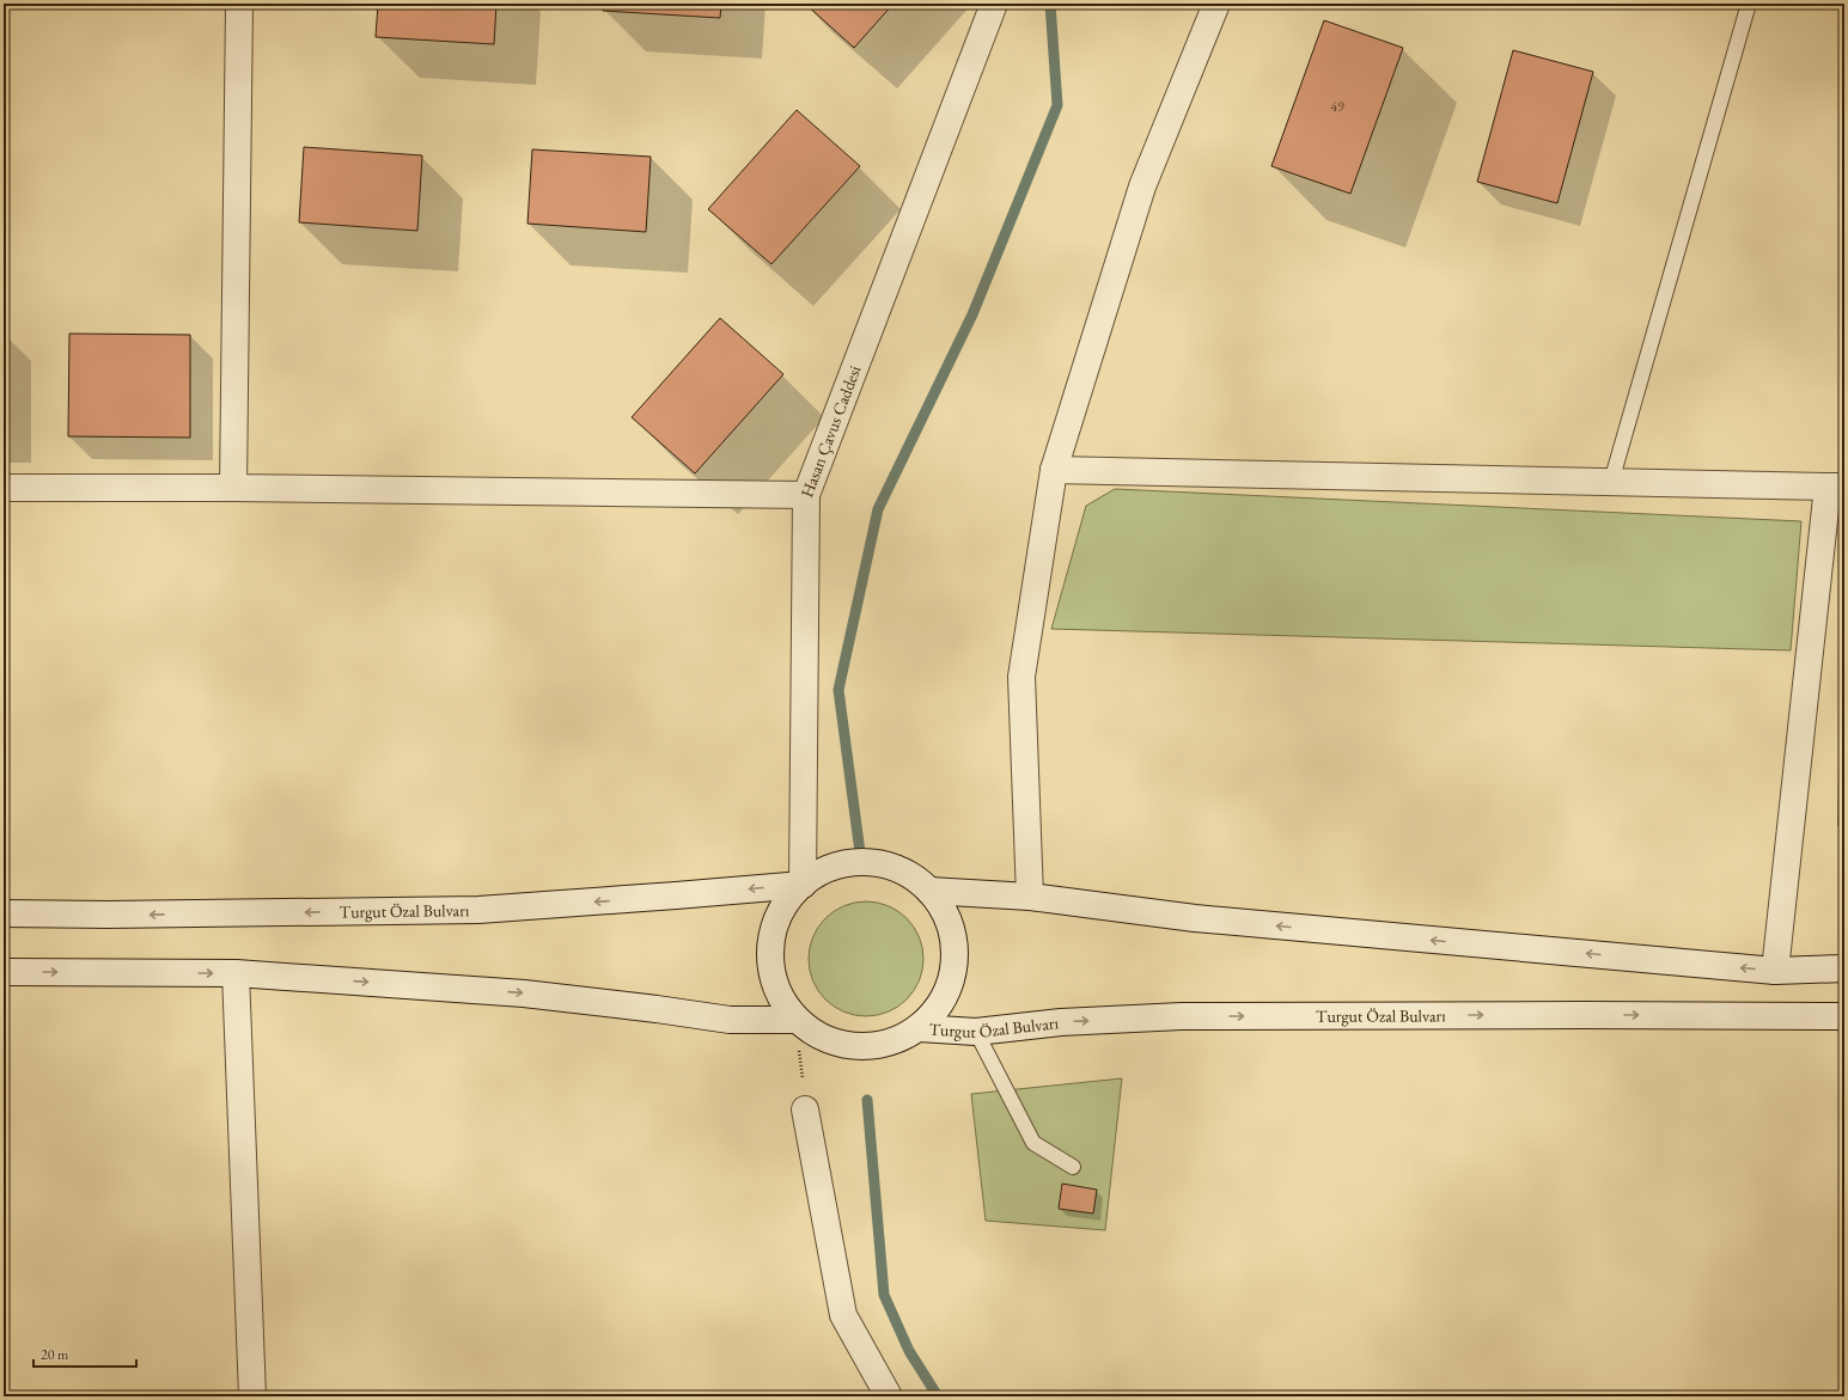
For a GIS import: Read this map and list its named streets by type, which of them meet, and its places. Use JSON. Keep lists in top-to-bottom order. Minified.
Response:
{"streets":{"street":["Hasan Çavus Caddesi","Turgut Özal Bulvarı"]},"crossings":[["Hasan Çavus Caddesi","Turgut Özal Bulvarı"]],"house_numbers":["49"],"scale_bar":"20 m"}
